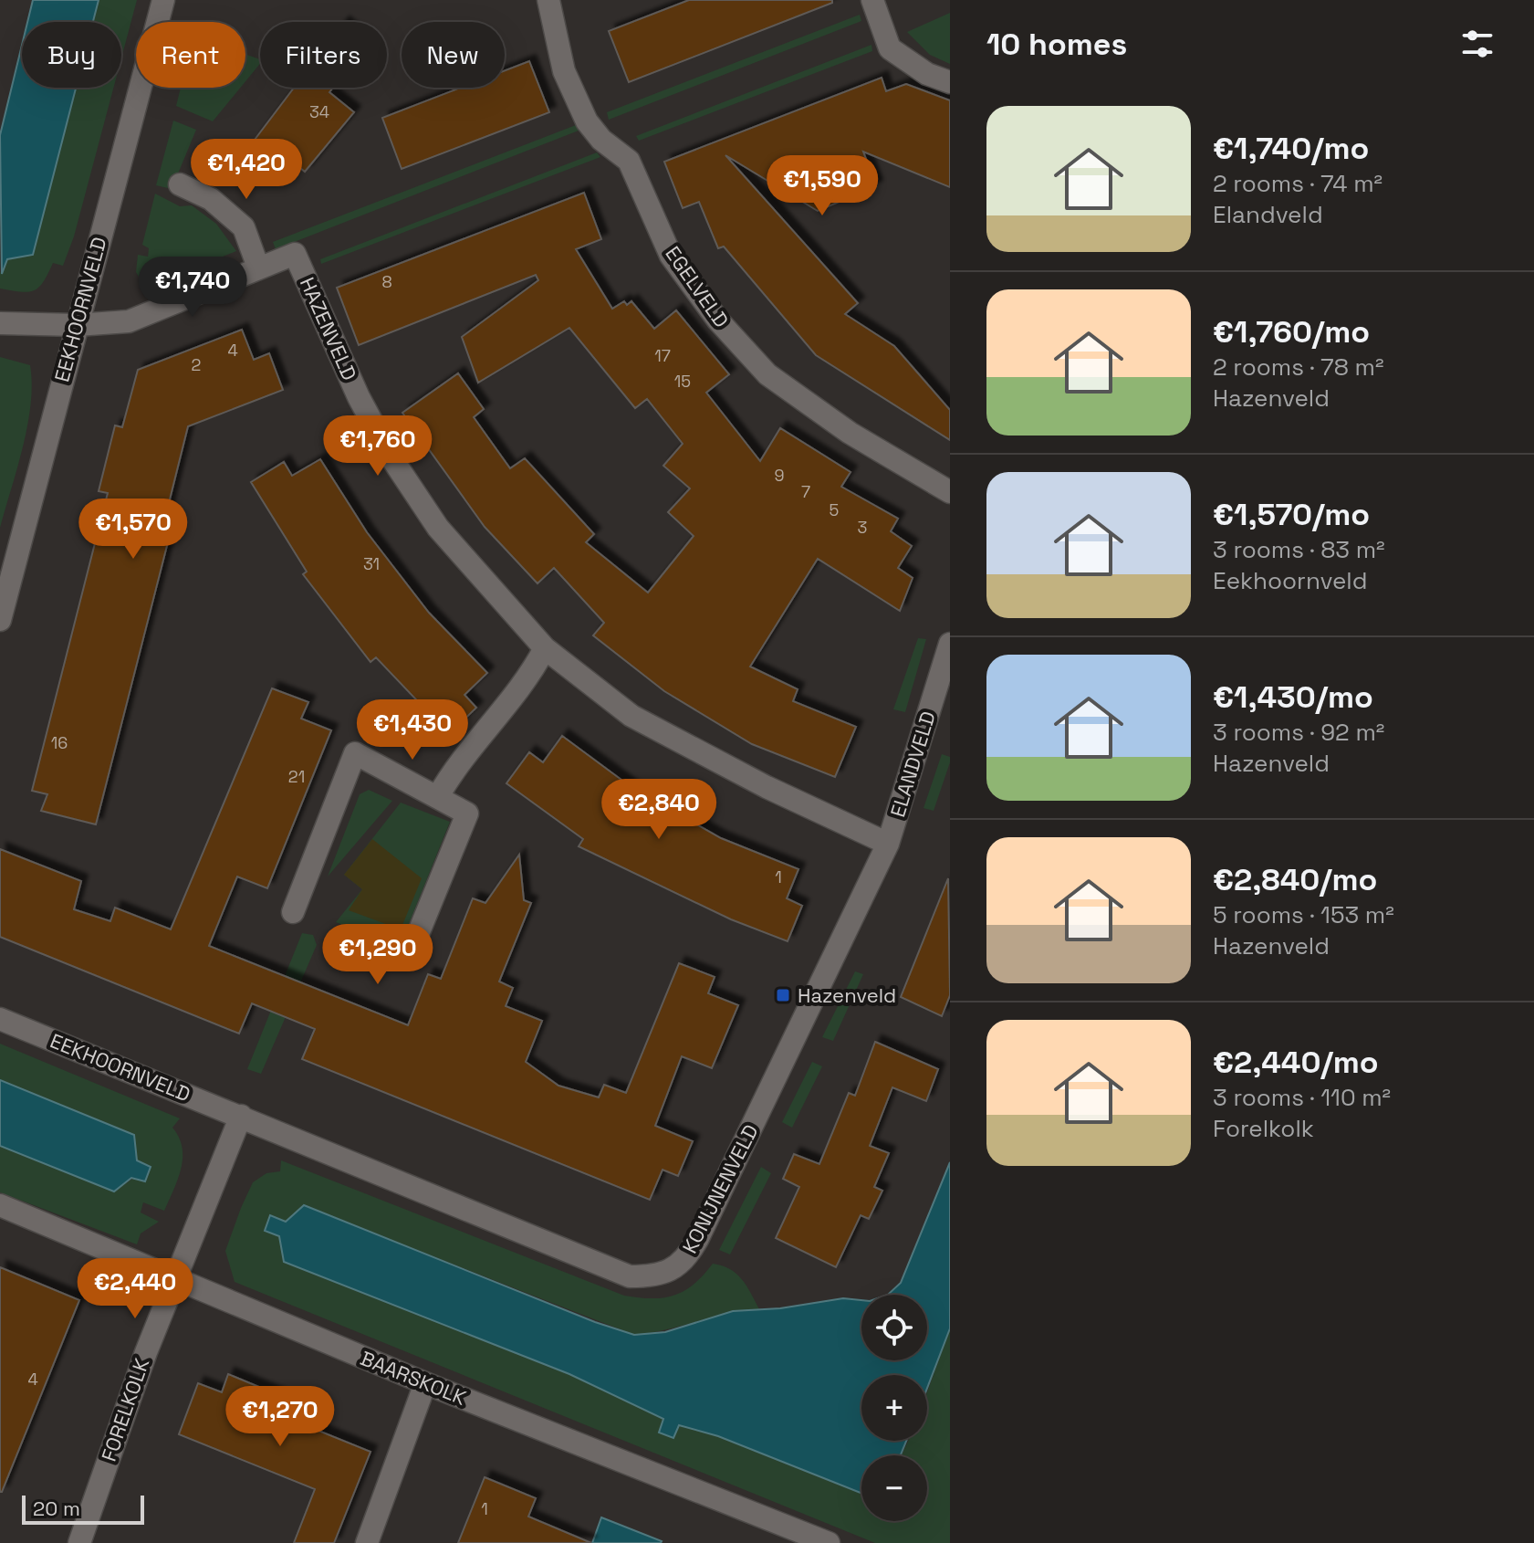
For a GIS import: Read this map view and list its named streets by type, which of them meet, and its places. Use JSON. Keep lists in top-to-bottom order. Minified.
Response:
{"streets":{"street":["EGELVELD","EEKHOORNVELD","HAZENVELD","ELANDVELD","KONIJNENVELD","BAARSKOLK","FORELKOLK"]},"crossings":[["EEKHOORNVELD","KONIJNENVELD"],["EEKHOORNVELD","FORELKOLK"],["HAZENVELD","ELANDVELD"],["HAZENVELD","KONIJNENVELD"],["ELANDVELD","KONIJNENVELD"],["KONIJNENVELD","FORELKOLK"],["BAARSKOLK","FORELKOLK"]],"places":{"transit":["Hazenveld"]},"house_numbers":["34","8","4","17","2","15","9","7","5","3","31","16","21","1","4","1"],"scale_bar":"20 m","page":{"heading":"10 homes","chip":["Buy","Rent","Filters","New"],"list":[{"name":"€1,740/mo","note":"2 rooms · 74 m² · Elandveld"},{"name":"€1,760/mo","note":"2 rooms · 78 m² · Hazenveld"},{"name":"€1,570/mo","note":"3 rooms · 83 m² · Eekhoornveld"},{"name":"€1,430/mo","note":"3 rooms · 92 m² · Hazenveld"},{"name":"€2,840/mo","note":"5 rooms · 153 m² · Hazenveld"},{"name":"€2,440/mo","note":"3 rooms · 110 m² · Forelkolk"}],"price":["€1,420","€1,590","€1,740","€1,760","€1,570","€1,430","€2,840","€1,290","€2,440","€1,270"],"map_buttons":["+","−"],"scale":"20 m"}}
